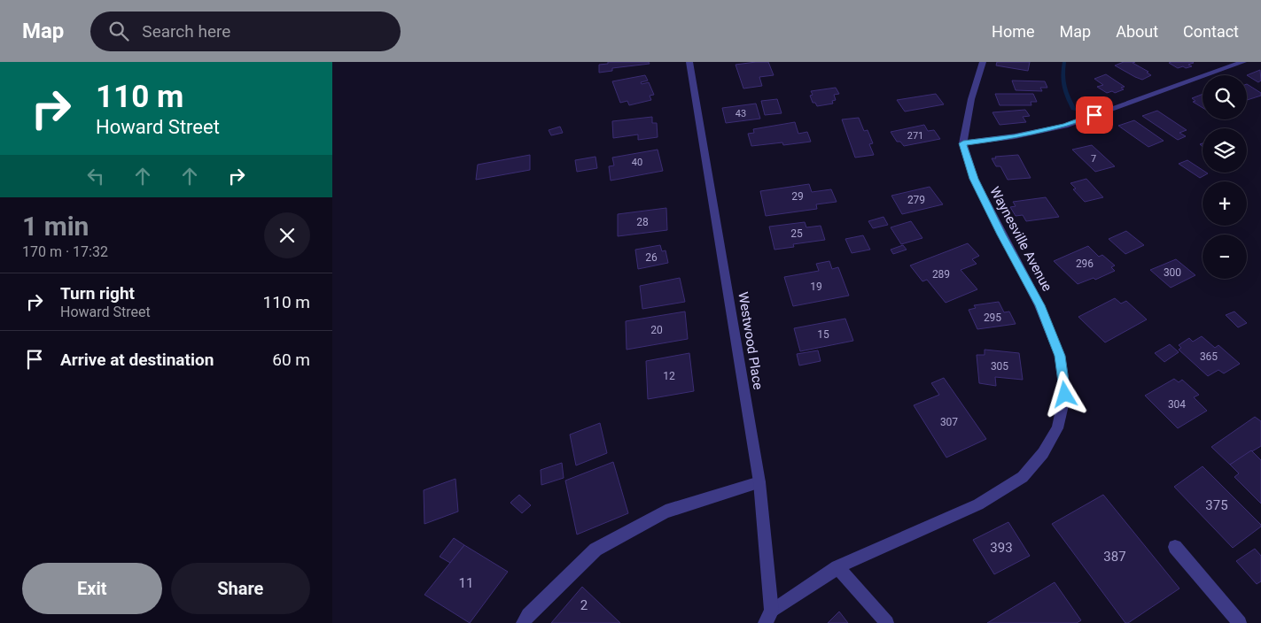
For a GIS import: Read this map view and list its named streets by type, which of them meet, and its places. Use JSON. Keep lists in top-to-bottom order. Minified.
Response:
{"streets":{"street":["Waynesville Avenue","Westwood Place"]},"crossings":[["Waynesville Avenue","Westwood Place"]],"house_numbers":["43","271","7","40","29","279","28","25","26","296","300","289","19","295","20","15","365","305","12","304","307","375","393","387","11","2"],"page":{"header":"Map","search":"Search here","nav":["Home","Map","About","Contact"],"turn":["110 m","Howard Street"],"map_buttons":["+","−"],"heading":["1 min","170 m · 17:32"],"list":[{"name":"Turn right","note":"Howard Street","value":"110 m"},{"name":"Arrive at destination","value":"60 m"}],"buttons":["Exit","Share"]}}
